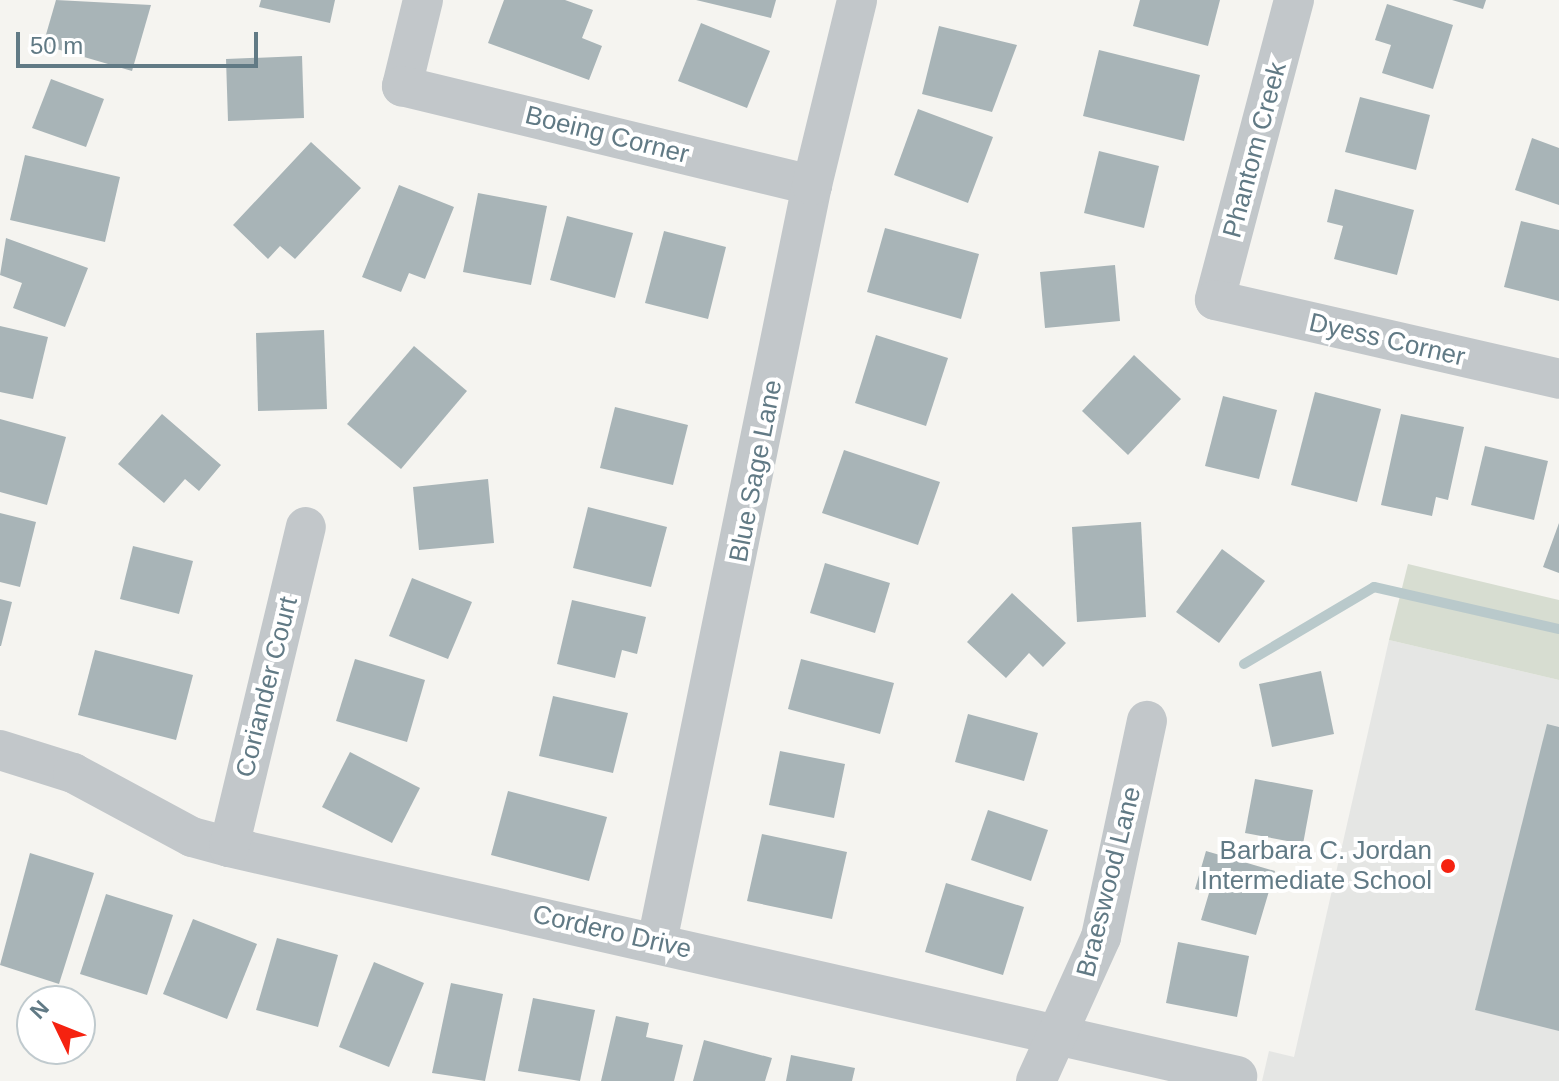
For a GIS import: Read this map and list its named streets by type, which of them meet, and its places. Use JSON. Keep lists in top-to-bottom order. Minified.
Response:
{"streets":{"street":["Boeing Corner","Phantom Creek","Dyess Corner","Blue Sage Lane","Coriander Court","Braeswood Lane","Cordero Drive"]},"crossings":[["Boeing Corner","Blue Sage Lane"],["Phantom Creek","Dyess Corner"],["Blue Sage Lane","Cordero Drive"],["Coriander Court","Cordero Drive"],["Braeswood Lane","Cordero Drive"]],"places":["Barbara C. Jordan Intermediate School"],"scale_bar":"50 m","north":"top left"}
